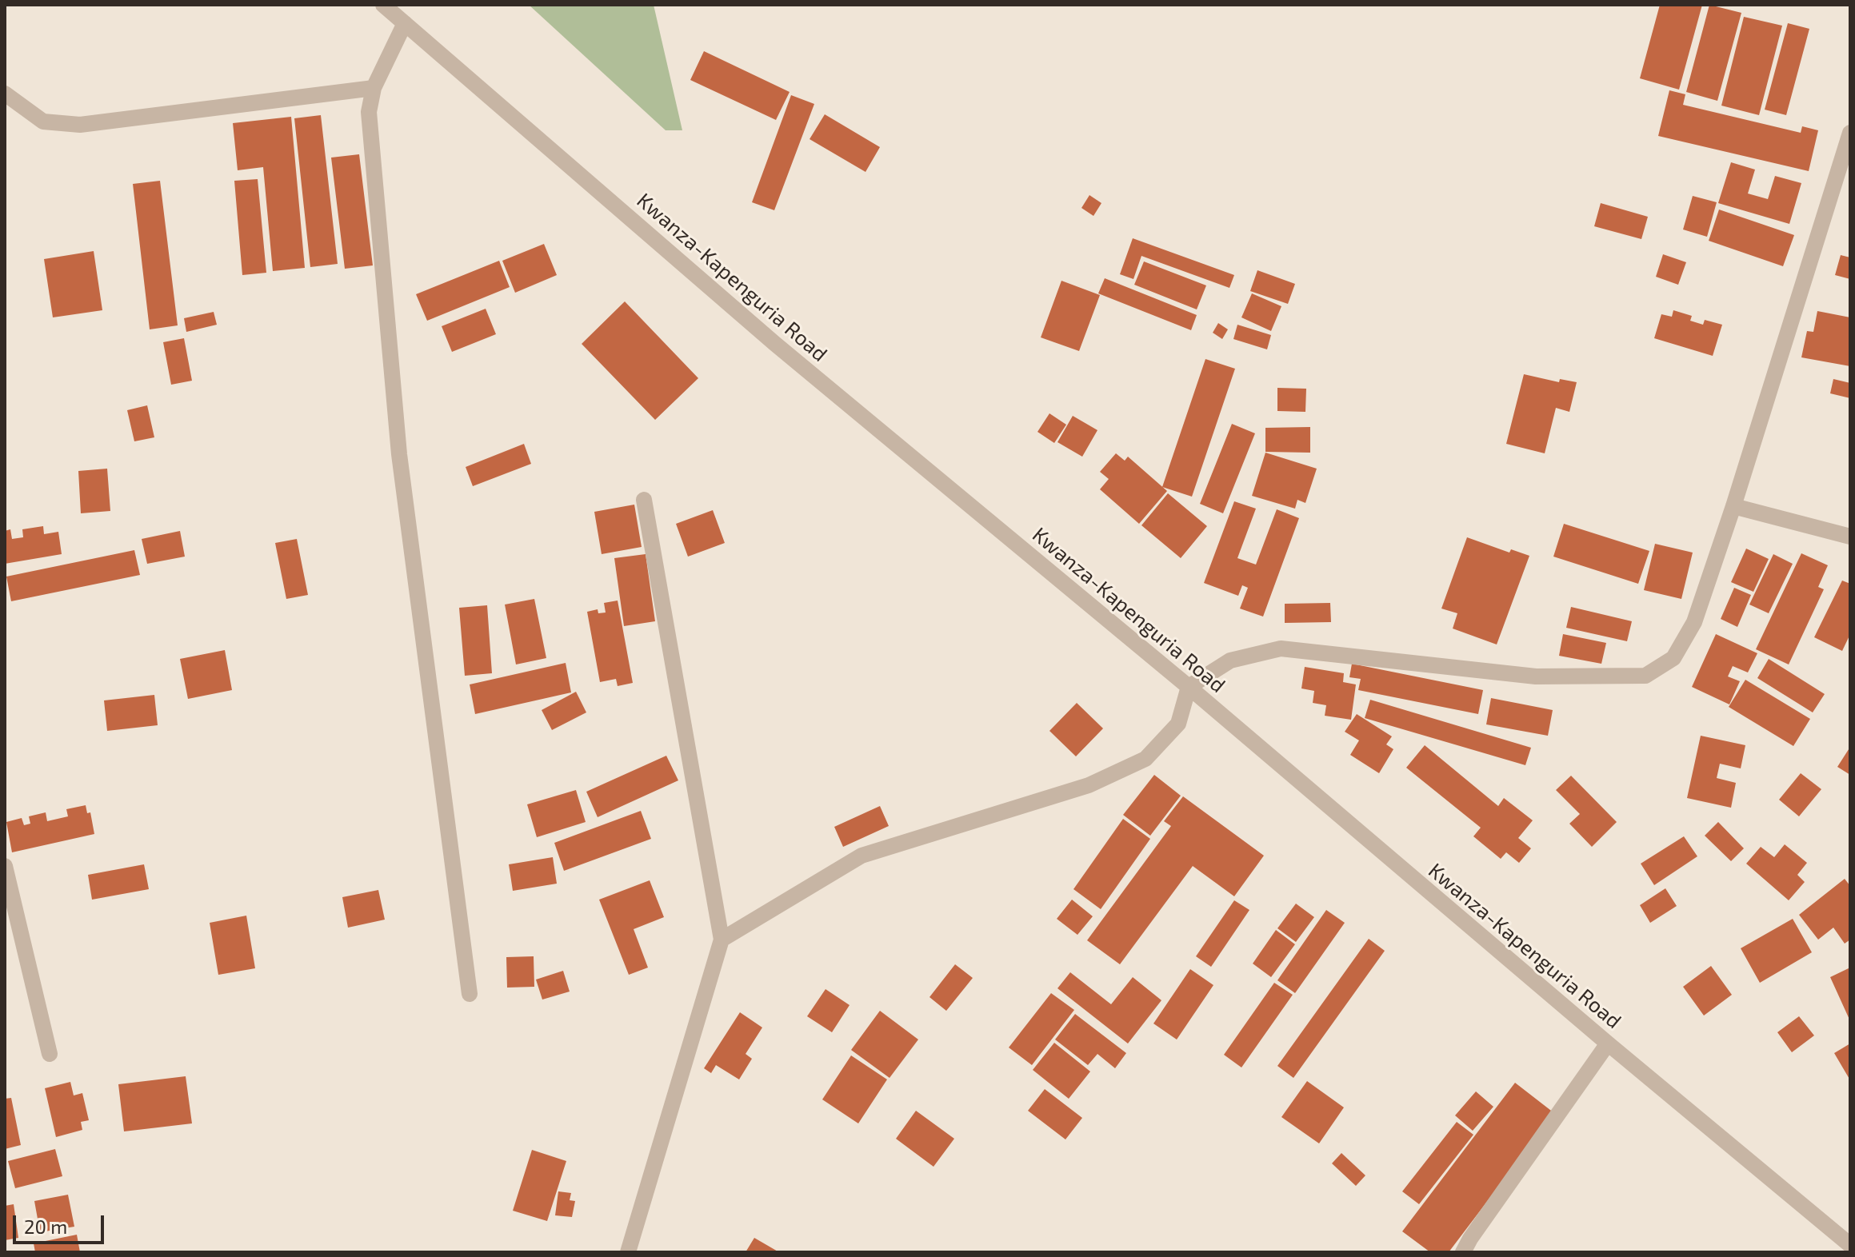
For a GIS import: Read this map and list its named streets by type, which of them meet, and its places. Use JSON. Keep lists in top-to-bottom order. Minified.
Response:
{"streets":{"street":["Kwanza-Kapenguria Road"]},"scale_bar":"20 m"}
